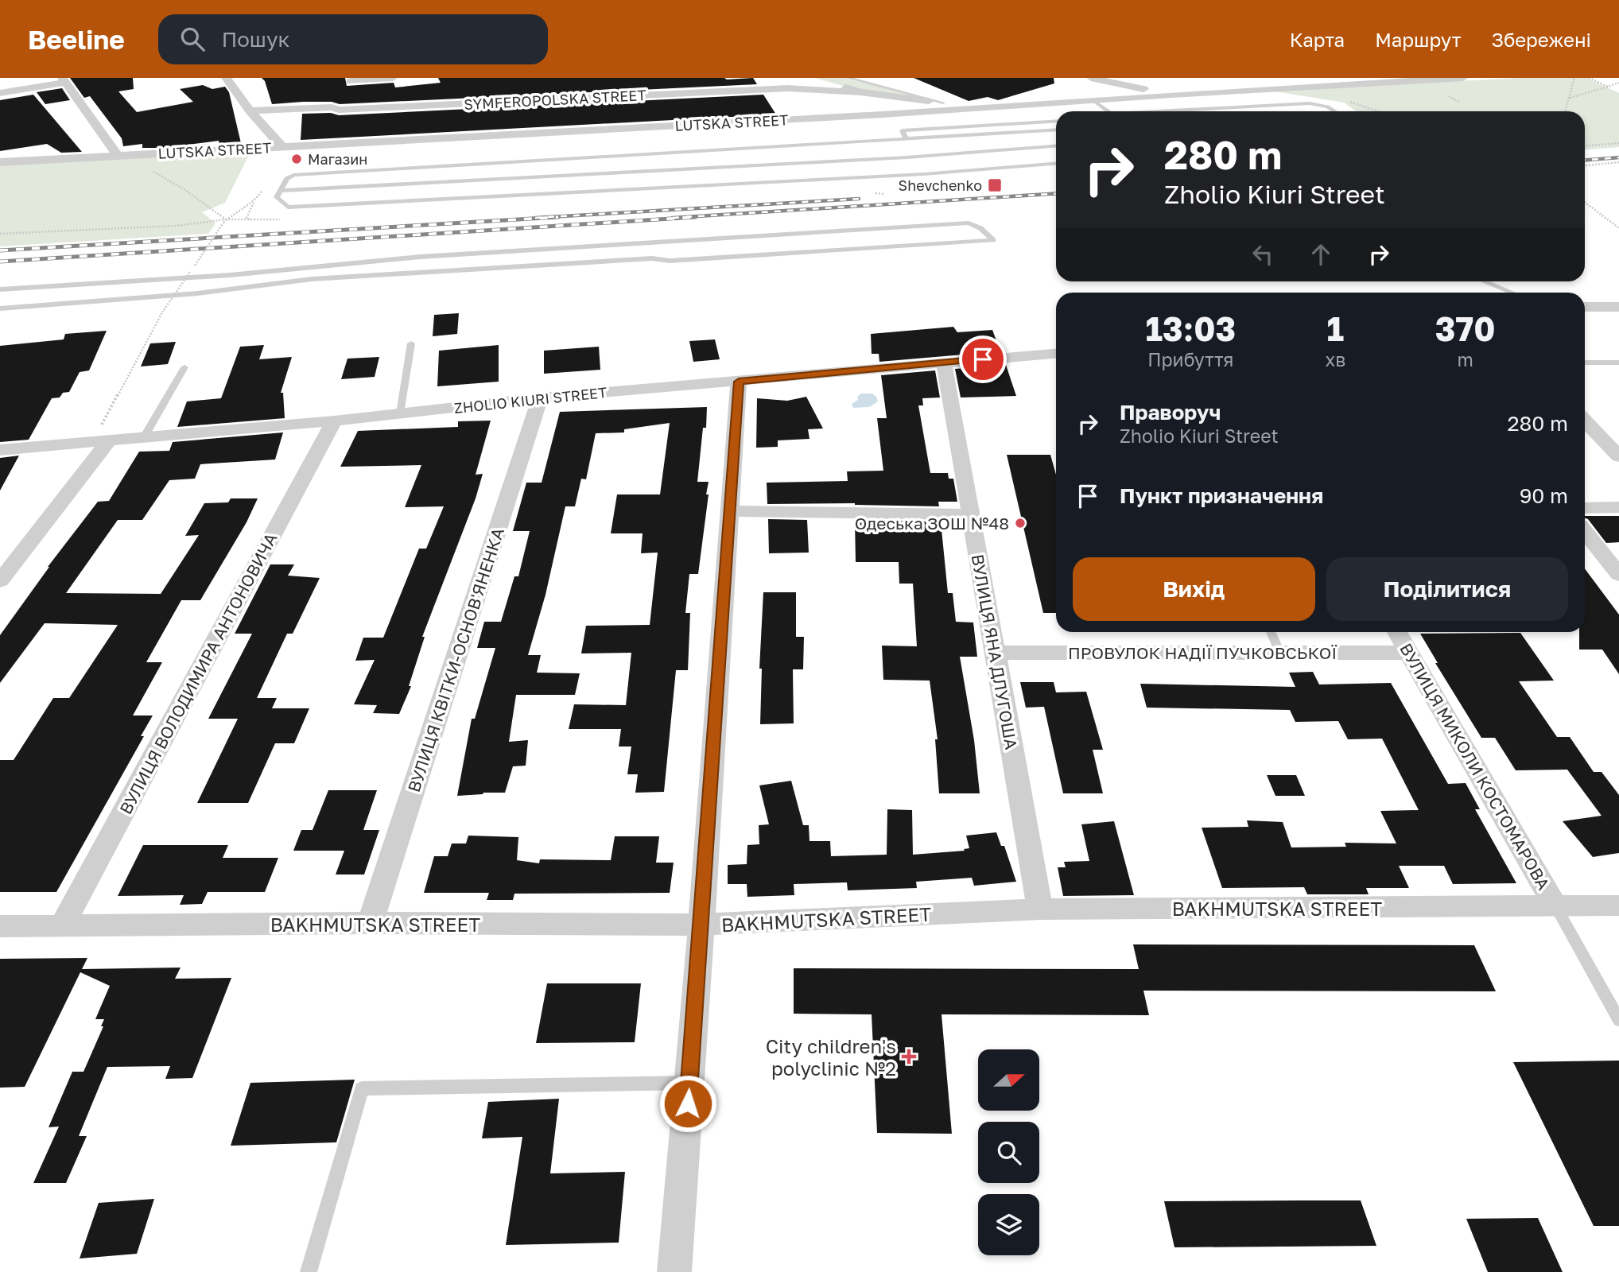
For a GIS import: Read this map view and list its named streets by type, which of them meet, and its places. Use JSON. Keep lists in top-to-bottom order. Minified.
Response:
{"streets":{"street":["SYMFEROPOLSKA STREET","LUTSKA STREET","ZHOLIO KIURI STREET","ВУЛИЦЯ ЯНА ДЛУГОША","ПРОВУЛОК НАДІЇ ПУЧКОВСЬКОЇ","ВУЛИЦЯ КВІТКИ-ОСНОВ'ЯНЕНКА","ВУЛИЦЯ ВОЛОДИМИРА АНТОНОВИЧА","ВУЛИЦЯ МИКОЛИ КОСТОМАРОВА","BAKHMUTSKA STREET"]},"crossings":[["ZHOLIO KIURI STREET","ВУЛИЦЯ ЯНА ДЛУГОША"],["ZHOLIO KIURI STREET","ВУЛИЦЯ КВІТКИ-ОСНОВ'ЯНЕНКА"],["ZHOLIO KIURI STREET","ВУЛИЦЯ ВОЛОДИМИРА АНТОНОВИЧА"],["ВУЛИЦЯ ЯНА ДЛУГОША","ПРОВУЛОК НАДІЇ ПУЧКОВСЬКОЇ"],["ВУЛИЦЯ ЯНА ДЛУГОША","BAKHMUTSKA STREET"],["ПРОВУЛОК НАДІЇ ПУЧКОВСЬКОЇ","ВУЛИЦЯ МИКОЛИ КОСТОМАРОВА"],["ВУЛИЦЯ КВІТКИ-ОСНОВ'ЯНЕНКА","BAKHMUTSKA STREET"],["ВУЛИЦЯ ВОЛОДИМИРА АНТОНОВИЧА","BAKHMUTSKA STREET"],["ВУЛИЦЯ МИКОЛИ КОСТОМАРОВА","BAKHMUTSKA STREET"]],"places":{"other":["Магазин","Одеська ЗОШ №48"],"transit":["Shevchenko"],"health":["City children's polyclinic №2"]},"north":"right","page":{"header":"Beeline","search":"Пошук","nav":["Карта","Маршрут","Збережені"],"turn":["280 m","Zholio Kiuri Street"],"eta":["13:03","Прибуття","1","хв","370","m"],"list":[{"name":"Праворуч","note":"Zholio Kiuri Street","value":"280 m"},{"name":"Пункт призначення","value":"90 m"}],"buttons":["Вихід","Поділитися"]}}
